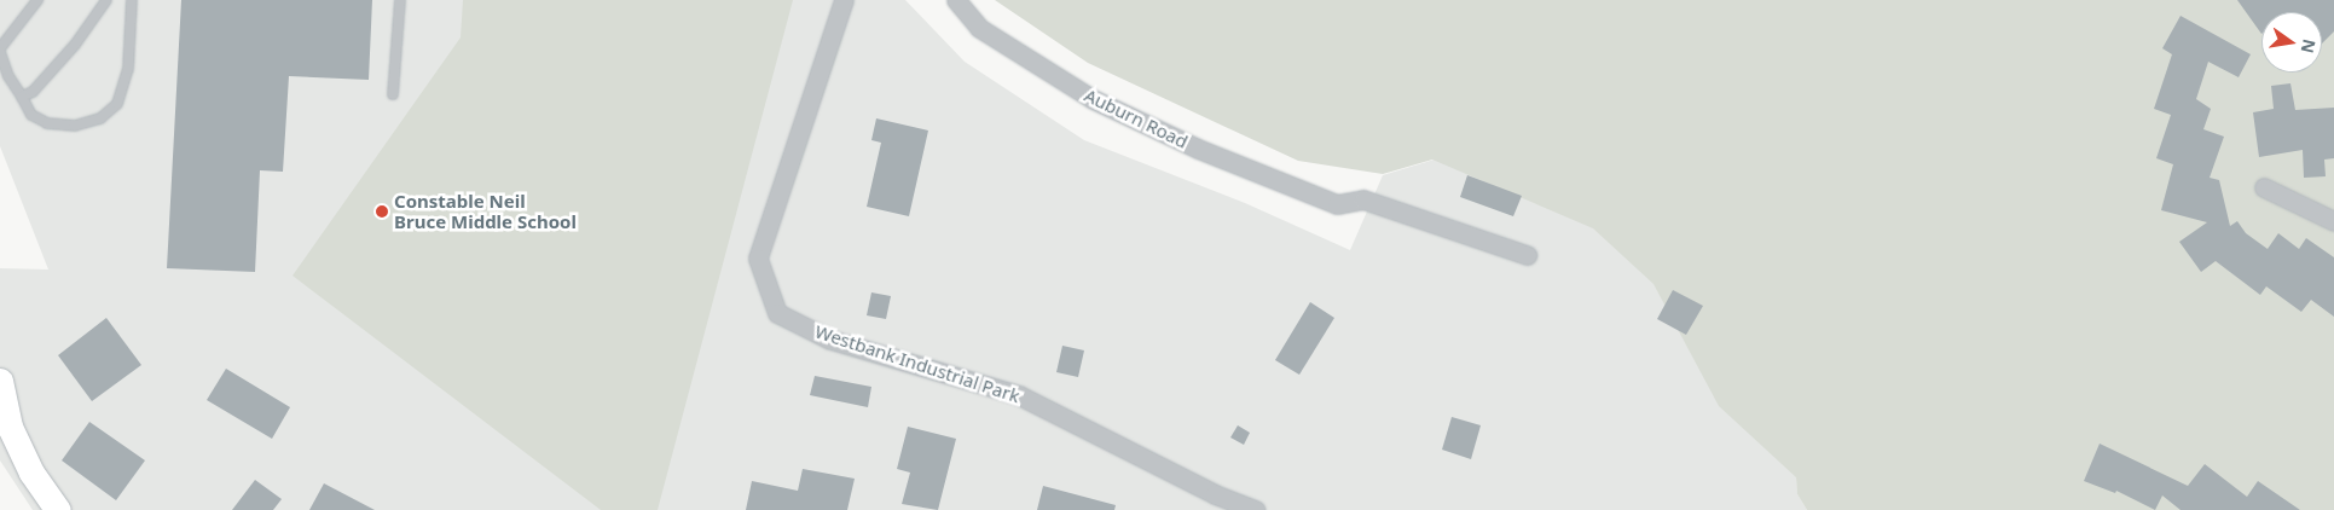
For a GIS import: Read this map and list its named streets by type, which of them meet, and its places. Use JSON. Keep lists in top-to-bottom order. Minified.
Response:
{"streets":{"street":["Auburn Road","Westbank Industrial Park"]},"places":["Constable Neil Bruce Middle School"],"north":"right"}
